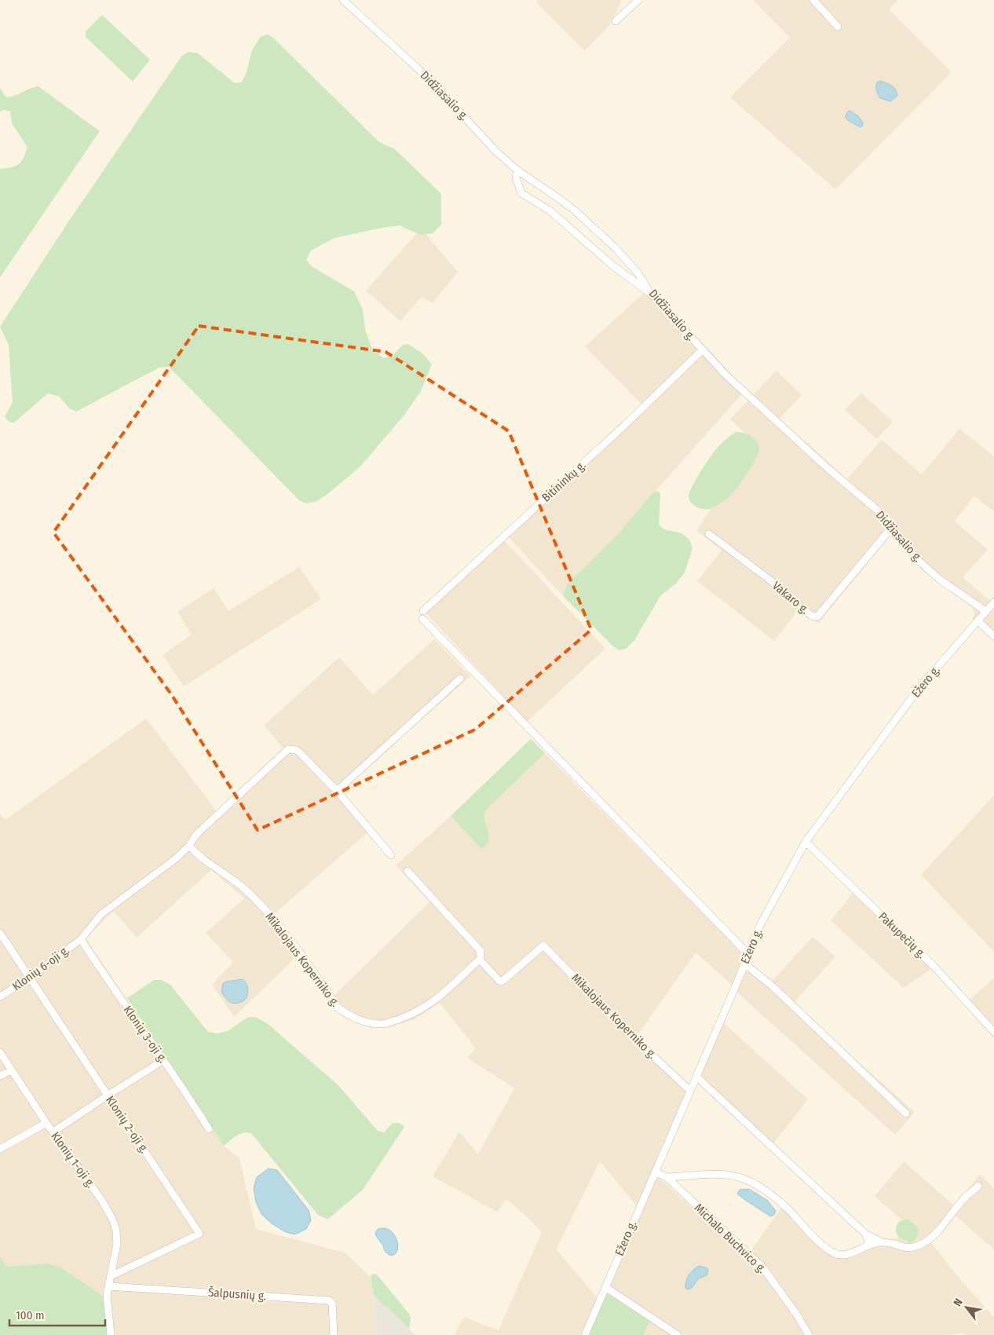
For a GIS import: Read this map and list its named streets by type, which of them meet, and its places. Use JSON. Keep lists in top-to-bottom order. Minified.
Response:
{"streets":{"street":["Didžiasalio g.","Bitininkų g.","Vakaro g.","Ežero g.","Pakupečių g.","Mikalojaus Koperniko g.","Klonių 6-oji g.","Klonių 3-oji g.","Klonių 2-oji g.","Klonių 1-oji g.","Michalo Buchvico g.","Šalpusnių g."]},"crossings":[["Didžiasalio g.","Bitininkų g."],["Didžiasalio g.","Vakaro g."],["Didžiasalio g.","Ežero g."],["Ežero g.","Pakupečių g."],["Ežero g.","Mikalojaus Koperniko g."],["Ežero g.","Michalo Buchvico g."],["Klonių 6-oji g.","Klonių 3-oji g."],["Klonių 6-oji g.","Klonių 2-oji g."],["Klonių 2-oji g.","Klonių 1-oji g."],["Klonių 1-oji g.","Šalpusnių g."]],"scale_bar":"100 m","north":"top left"}
